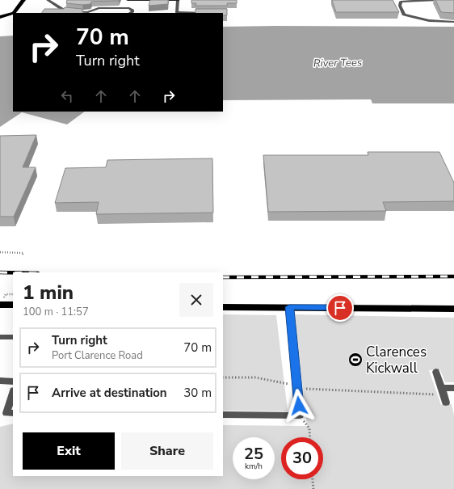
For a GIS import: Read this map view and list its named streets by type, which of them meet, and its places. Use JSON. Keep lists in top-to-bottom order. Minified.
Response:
{"water":["River Tees"],"places":{"sports":["Clarences Kickwall"]},"page":{"turn":["70 m","Turn right"],"heading":["1 min","100 m · 11:57"],"list":[{"name":"Turn right","note":"Port Clarence Road","value":"70 m"},{"name":"Arrive at destination","value":"30 m"}],"buttons":["Exit","Share"],"speed":"25 km/h","limit":"30"}}
